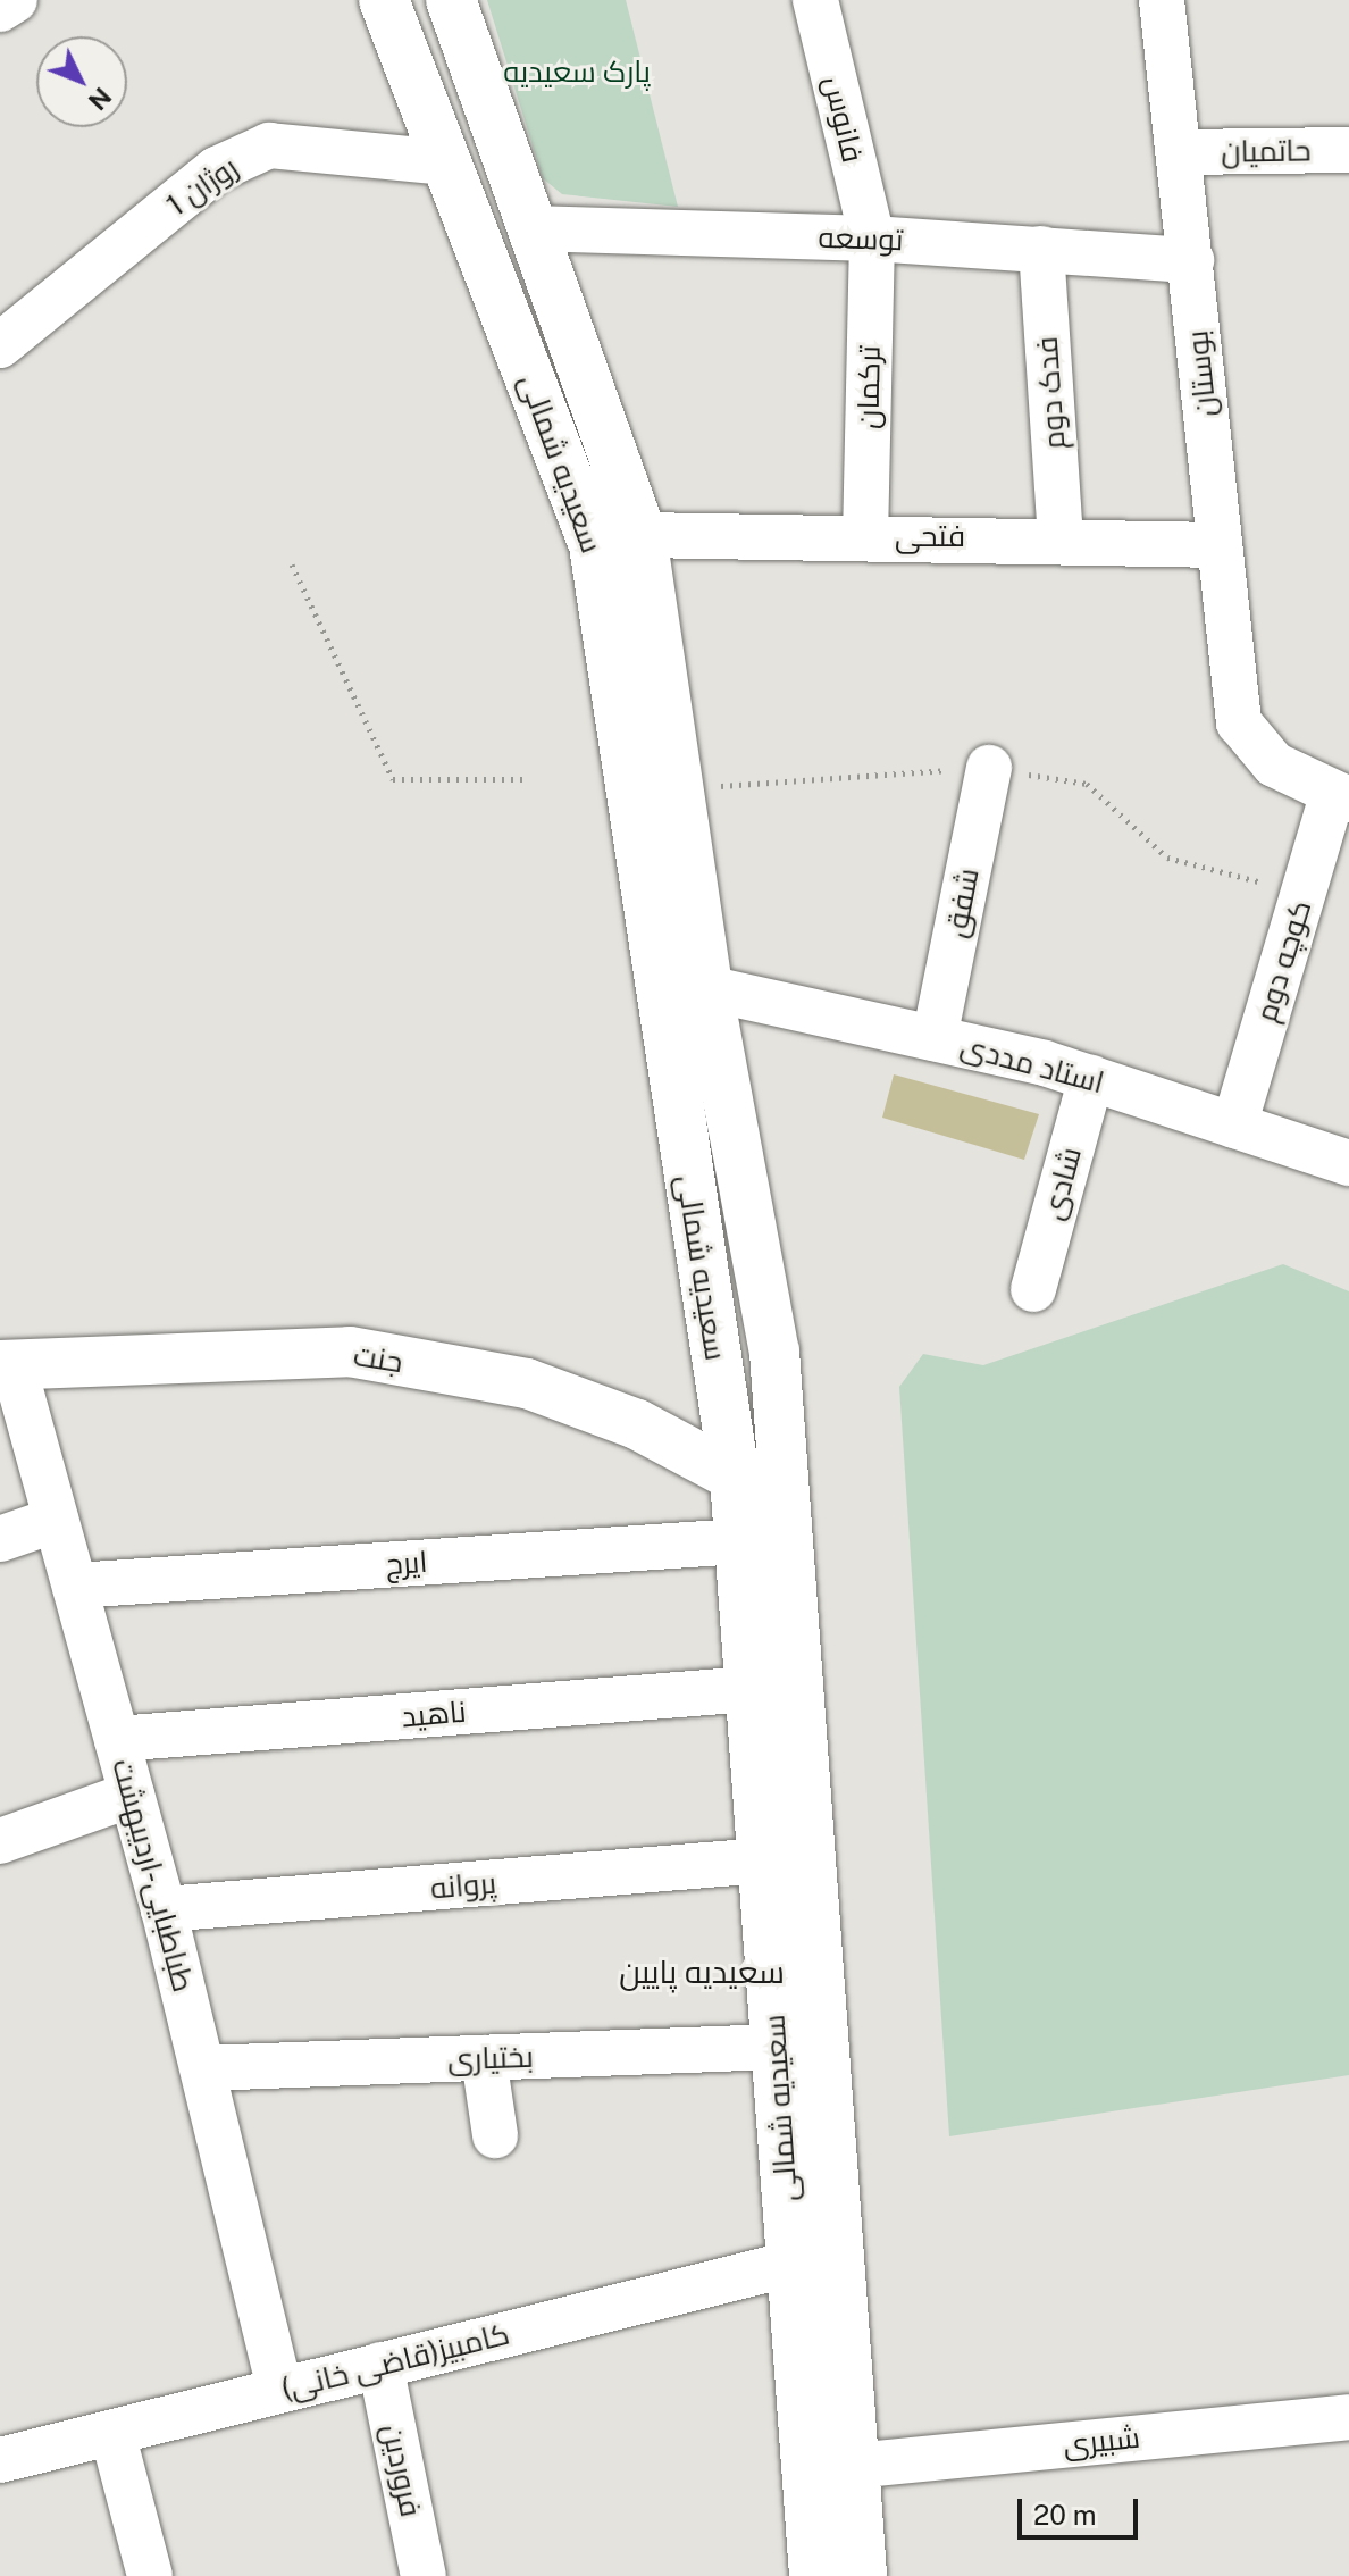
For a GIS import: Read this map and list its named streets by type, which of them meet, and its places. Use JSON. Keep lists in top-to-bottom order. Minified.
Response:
{"streets":{"main road":["سعیدیه شمالی","جنت"],"street":["فانوس","حاتمیان","روژان 1","توسعه","بوستان","ترکمان","فدک دوم","فتحی","شفق","کوچه دوم","استاد مددی","شادی","ایرج","ناهید","طباطبایی-اردیبهشت","پروانه","بختیاری","کامبیز(قاضی خانی)","شبیری","فروردین"]},"crossings":[["فانوس","توسعه"],["فانوس","ترکمان"],["حاتمیان","بوستان"],["روژان 1","سعیدیه شمالی"],["توسعه","بوستان"],["توسعه","ترکمان"],["توسعه","فدک دوم"],["توسعه","سعیدیه شمالی"],["بوستان","فتحی"],["بوستان","کوچه دوم"],["ترکمان","فتحی"],["فدک دوم","فتحی"],["سعیدیه شمالی","فتحی"],["سعیدیه شمالی","استاد مددی"],["سعیدیه شمالی","جنت"],["سعیدیه شمالی","ایرج"],["سعیدیه شمالی","ناهید"],["سعیدیه شمالی","پروانه"],["سعیدیه شمالی","بختیاری"],["سعیدیه شمالی","کامبیز(قاضی خانی)"],["سعیدیه شمالی","شبیری"],["شفق","استاد مددی"],["کوچه دوم","استاد مددی"],["استاد مددی","شادی"],["جنت","طباطبایی-اردیبهشت"],["ایرج","طباطبایی-اردیبهشت"],["ناهید","طباطبایی-اردیبهشت"],["طباطبایی-اردیبهشت","پروانه"],["طباطبایی-اردیبهشت","بختیاری"],["طباطبایی-اردیبهشت","کامبیز(قاضی خانی)"],["کامبیز(قاضی خانی)","فروردین"]],"districts":["سعیدیه پایین"],"parks":["پارک سعیدیه"],"scale_bar":"20 m","north":"bottom right"}
